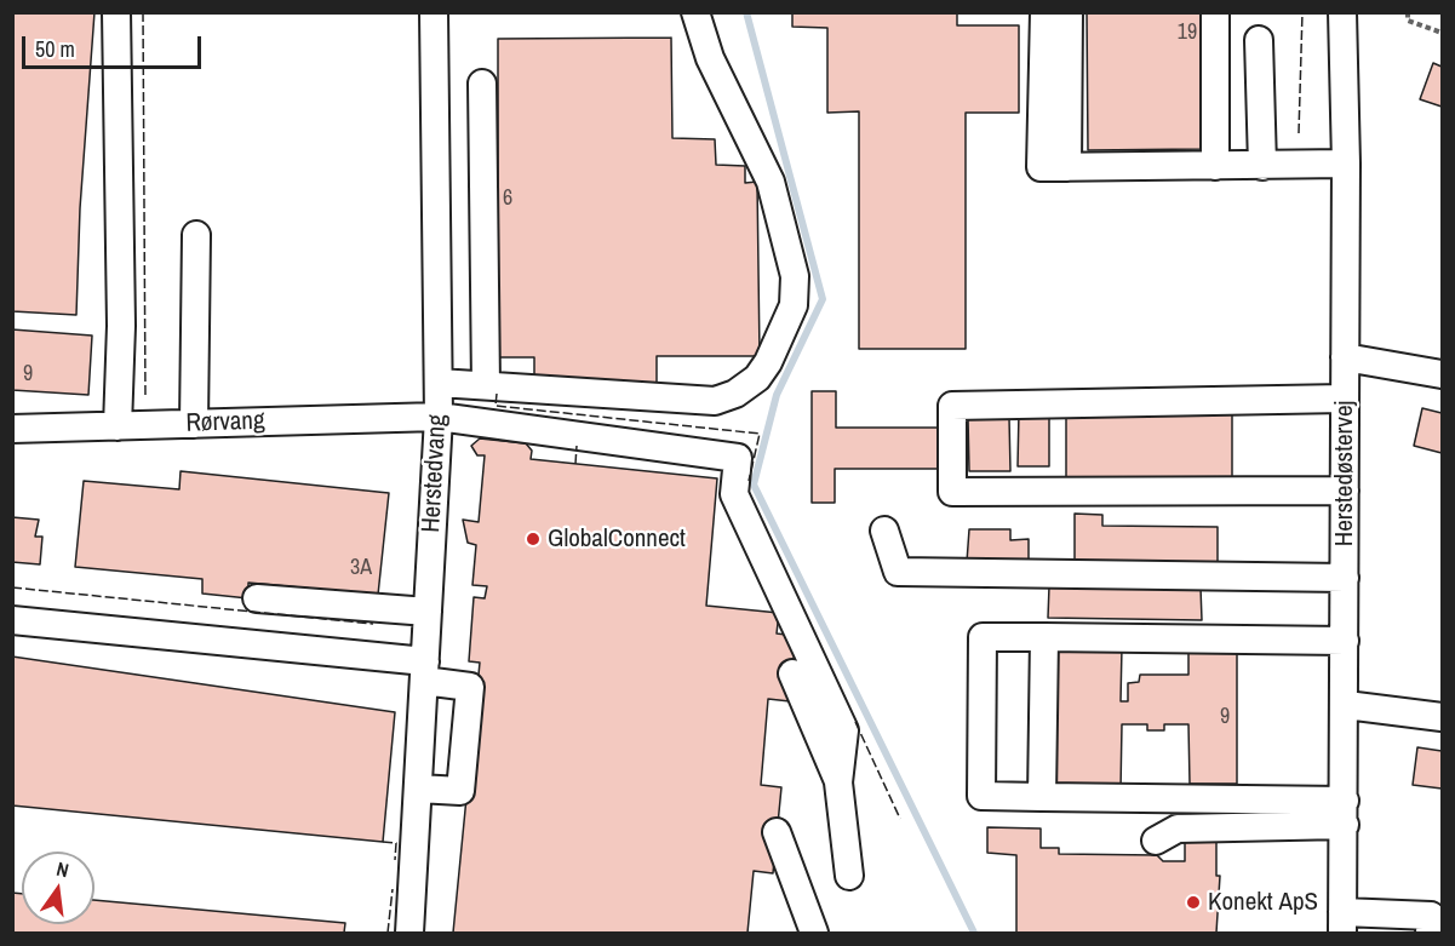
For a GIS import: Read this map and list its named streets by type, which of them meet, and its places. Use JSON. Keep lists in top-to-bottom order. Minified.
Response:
{"streets":{"street":["Rørvang","Herstedvang","Herstedøstervej"]},"crossings":[["Rørvang","Herstedvang"]],"places":["GlobalConnect","Konekt ApS"],"house_numbers":["19","6","9","3A","9"],"scale_bar":"50 m","north":"top"}
